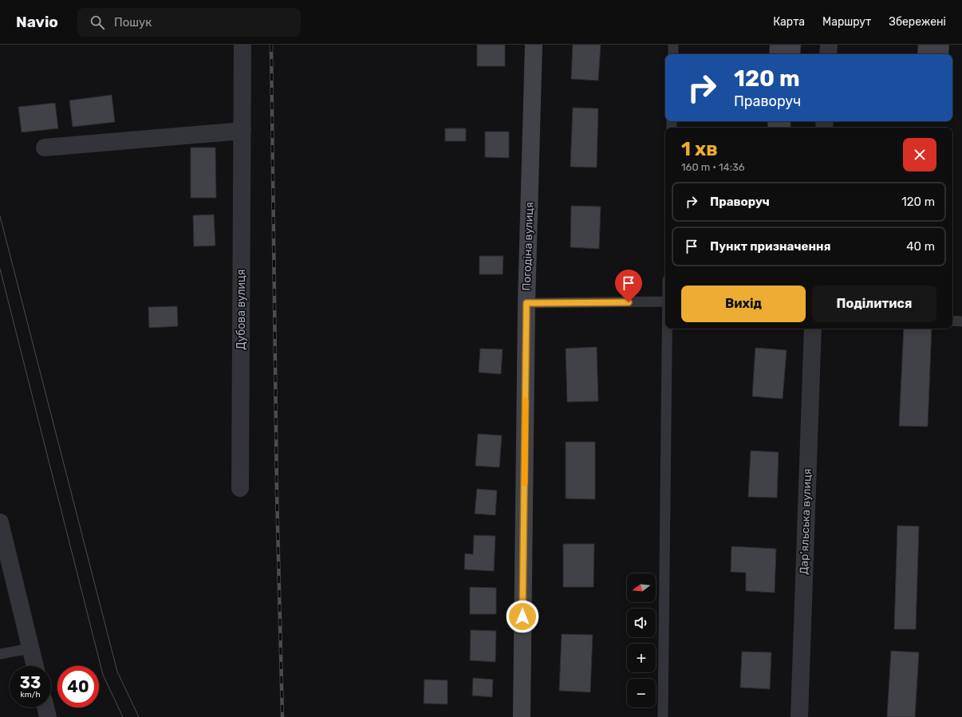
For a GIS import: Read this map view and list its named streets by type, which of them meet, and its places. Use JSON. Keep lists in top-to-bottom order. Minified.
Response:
{"streets":{"street":["Погодіна вулиця","Дубова вулиця","Дар’яльська вулиця"]},"north":"left","page":{"header":"Navio","search":"Пошук","nav":["Карта","Маршрут","Збережені"],"turn":["120 m","Праворуч"],"heading":["1 хв","160 m · 14:36"],"list":[{"name":"Праворуч","value":"120 m"},{"name":"Пункт призначення","value":"40 m"}],"buttons":["Вихід","Поділитися"],"map_buttons":["+","−"],"speed":"33 km/h","limit":"40"}}
